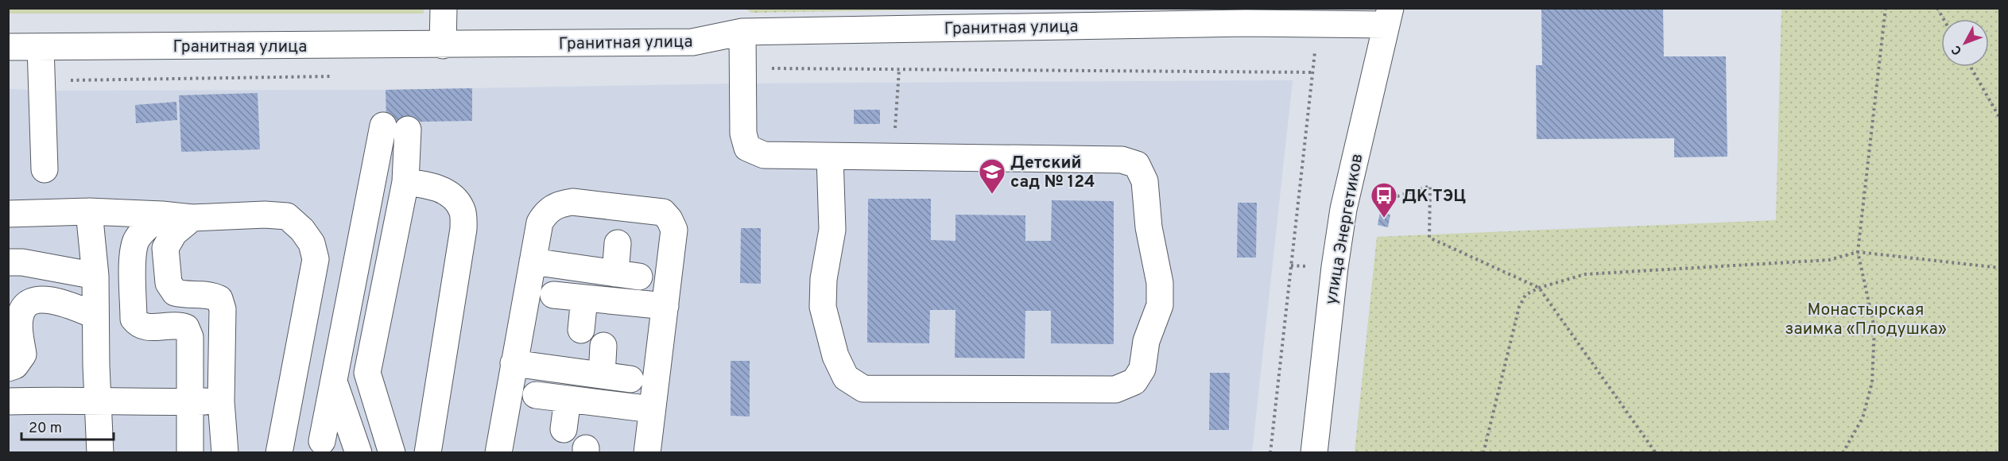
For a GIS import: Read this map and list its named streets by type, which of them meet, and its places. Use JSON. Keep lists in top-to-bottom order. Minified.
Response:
{"streets":{"street":["Гранитная улица","улица Энергетиков"]},"crossings":[["Гранитная улица","улица Энергетиков"]],"parks":["Монастырская заимка «Плодушка»"],"places":{"school or university":["Детский сад № 124"],"bus stop":["ДК ТЭЦ"]},"scale_bar":"20 m","north":"bottom left"}
